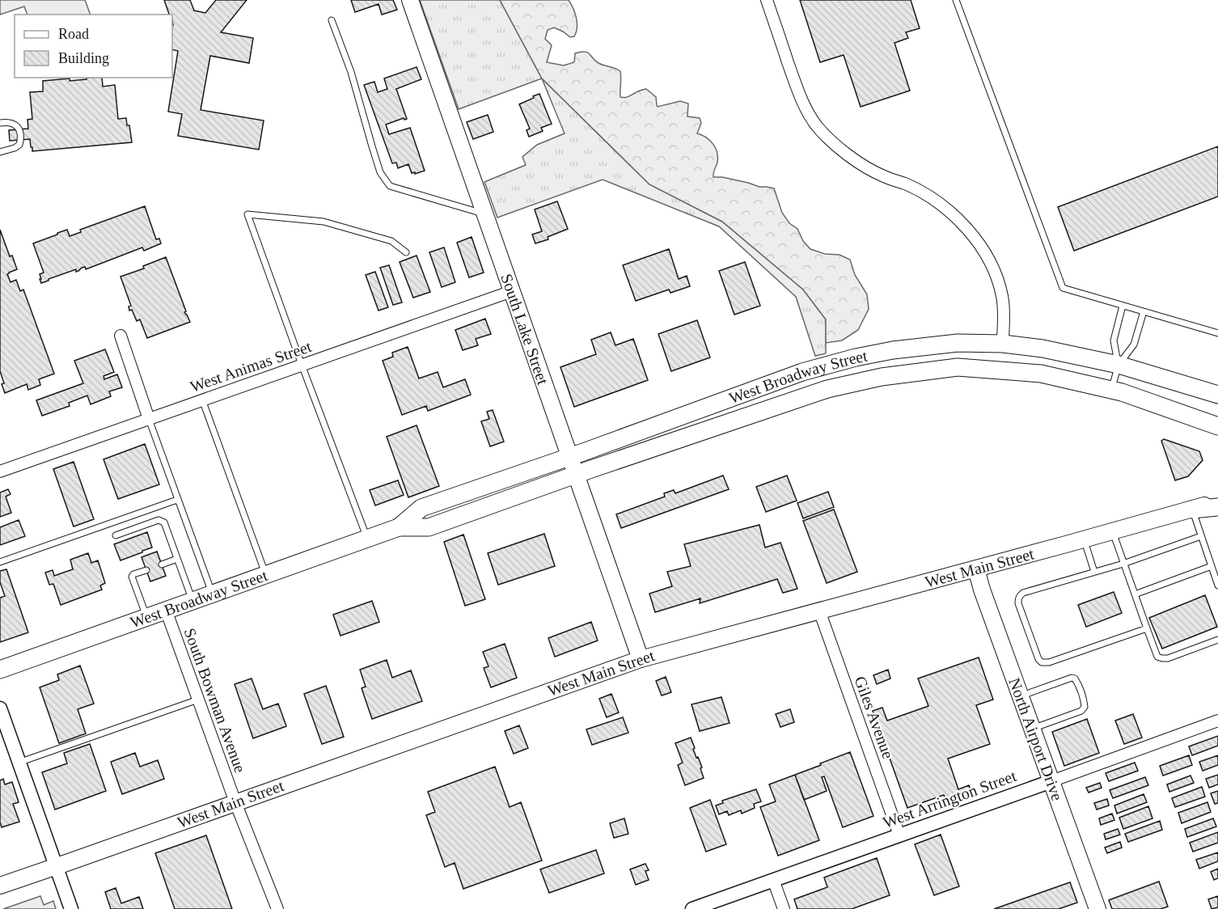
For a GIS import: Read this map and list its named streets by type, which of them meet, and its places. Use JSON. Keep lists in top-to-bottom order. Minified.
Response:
{"streets":{"main road":["South Lake Street","West Broadway Street","West Main Street","North Airport Drive"],"street":["West Animas Street","South Bowman Avenue","Giles Avenue","West Arrington Street"]},"crossings":[["South Lake Street","West Animas Street"],["South Lake Street","West Broadway Street"],["South Lake Street","West Main Street"],["West Broadway Street","South Bowman Avenue"],["West Main Street","South Bowman Avenue"],["West Main Street","Giles Avenue"],["West Main Street","North Airport Drive"],["Giles Avenue","West Arrington Street"],["North Airport Drive","West Arrington Street"]],"legend":["Road","Building"]}
